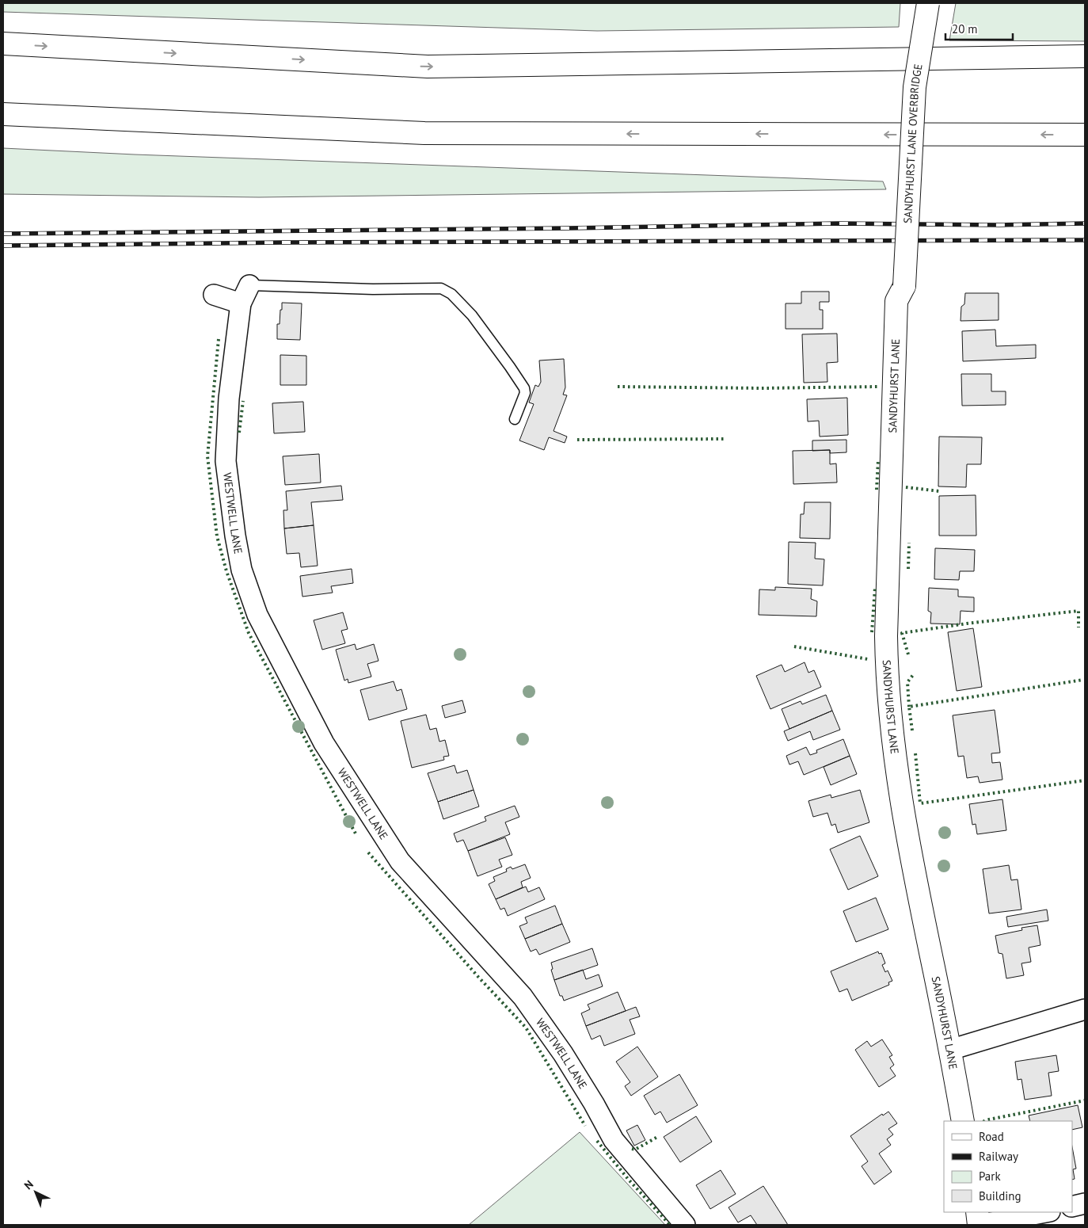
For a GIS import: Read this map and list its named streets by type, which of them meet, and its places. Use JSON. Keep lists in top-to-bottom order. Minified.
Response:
{"streets":{"main road":["SANDYHURST LANE OVERBRIDGE","SANDYHURST LANE"],"street":["WESTWELL LANE"]},"crossings":[["SANDYHURST LANE OVERBRIDGE","SANDYHURST LANE"]],"legend":["Road","Railway","Park","Building"],"scale_bar":"20 m","north":"top left"}
